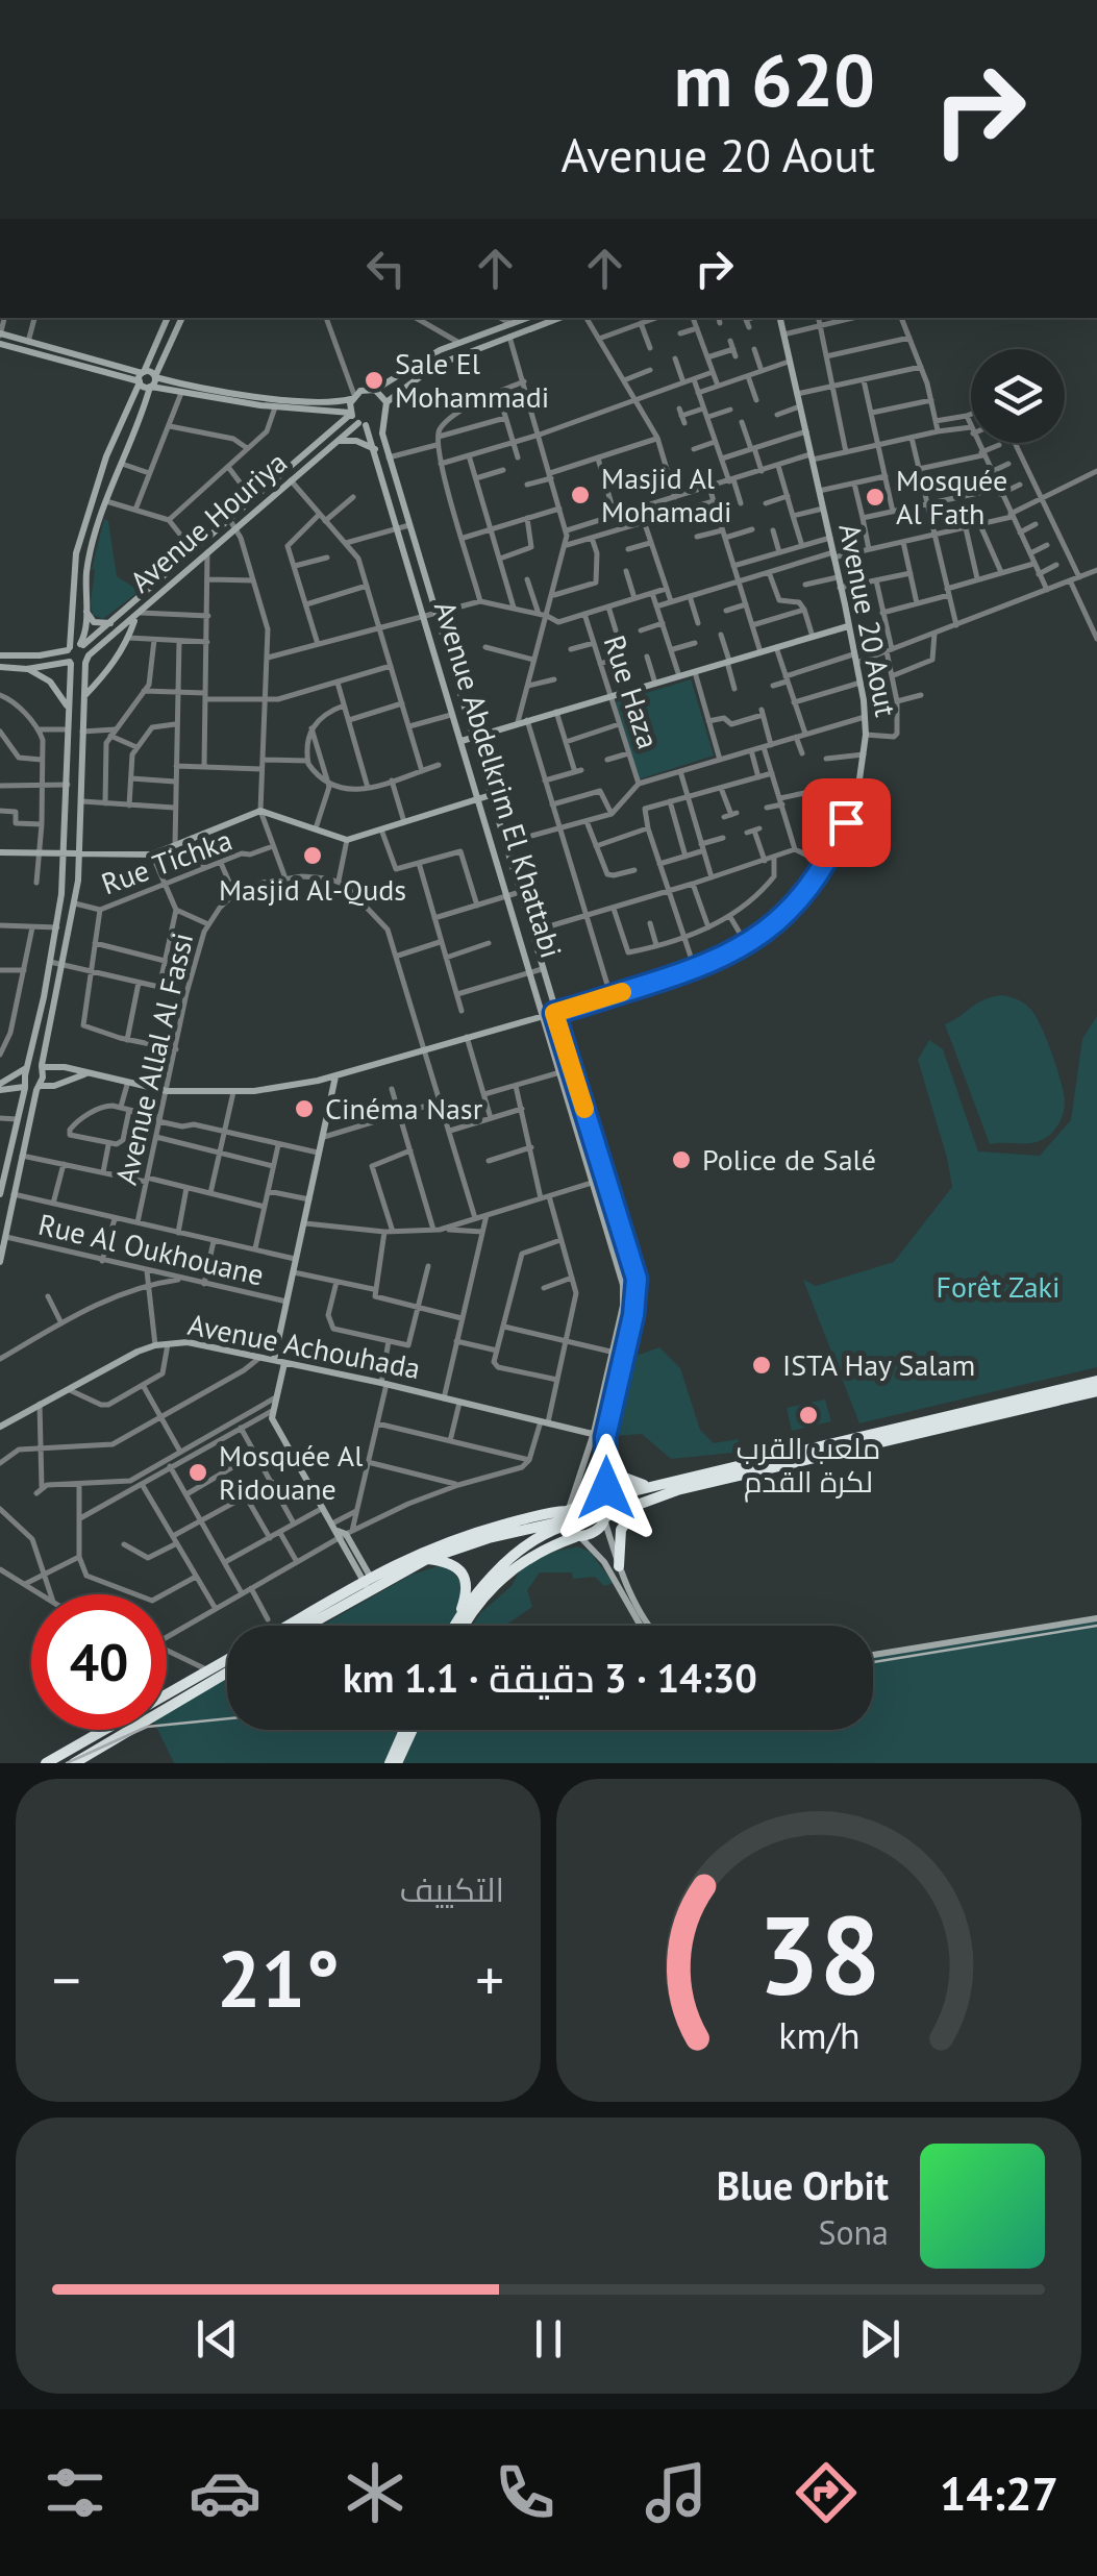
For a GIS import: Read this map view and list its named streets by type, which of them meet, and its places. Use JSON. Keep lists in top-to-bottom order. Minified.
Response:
{"streets":{"street":["Avenue Houriya","Avenue 20 Aout","Rue Haza","Avenue Abdelkrim El Khattabi","Rue Tichka","Avenue Allal Al Fassi","Rue Al Oukhouane","Avenue Achouhada"]},"crossings":[["Avenue Houriya","Avenue Abdelkrim El Khattabi"],["Avenue 20 Aout","Avenue Abdelkrim El Khattabi"],["Avenue 20 Aout","Avenue Allal Al Fassi"],["Avenue Abdelkrim El Khattabi","Avenue Achouhada"]],"parks":["Forêt Zaki"],"places":["Sale El Mohammadi","Masjid Al Mohamadi","Mosquée Al Fath","Masjid Al-Quds","Cinéma Nasr","Police de Salé","ISTA Hay Salam","ملعب القرب لكرة القدم","Mosquée Al Ridouane"],"page":{"turn":["620 m","Avenue 20 Aout"],"limit":"40","trip":"14:30 · 3 دقيقة · 1.1 km","tile":"التكييف","heat":["−","21°","+"],"song":["Blue Orbit","Sona"],"tabs":"14:27","gauge":["38","km/h"]}}
